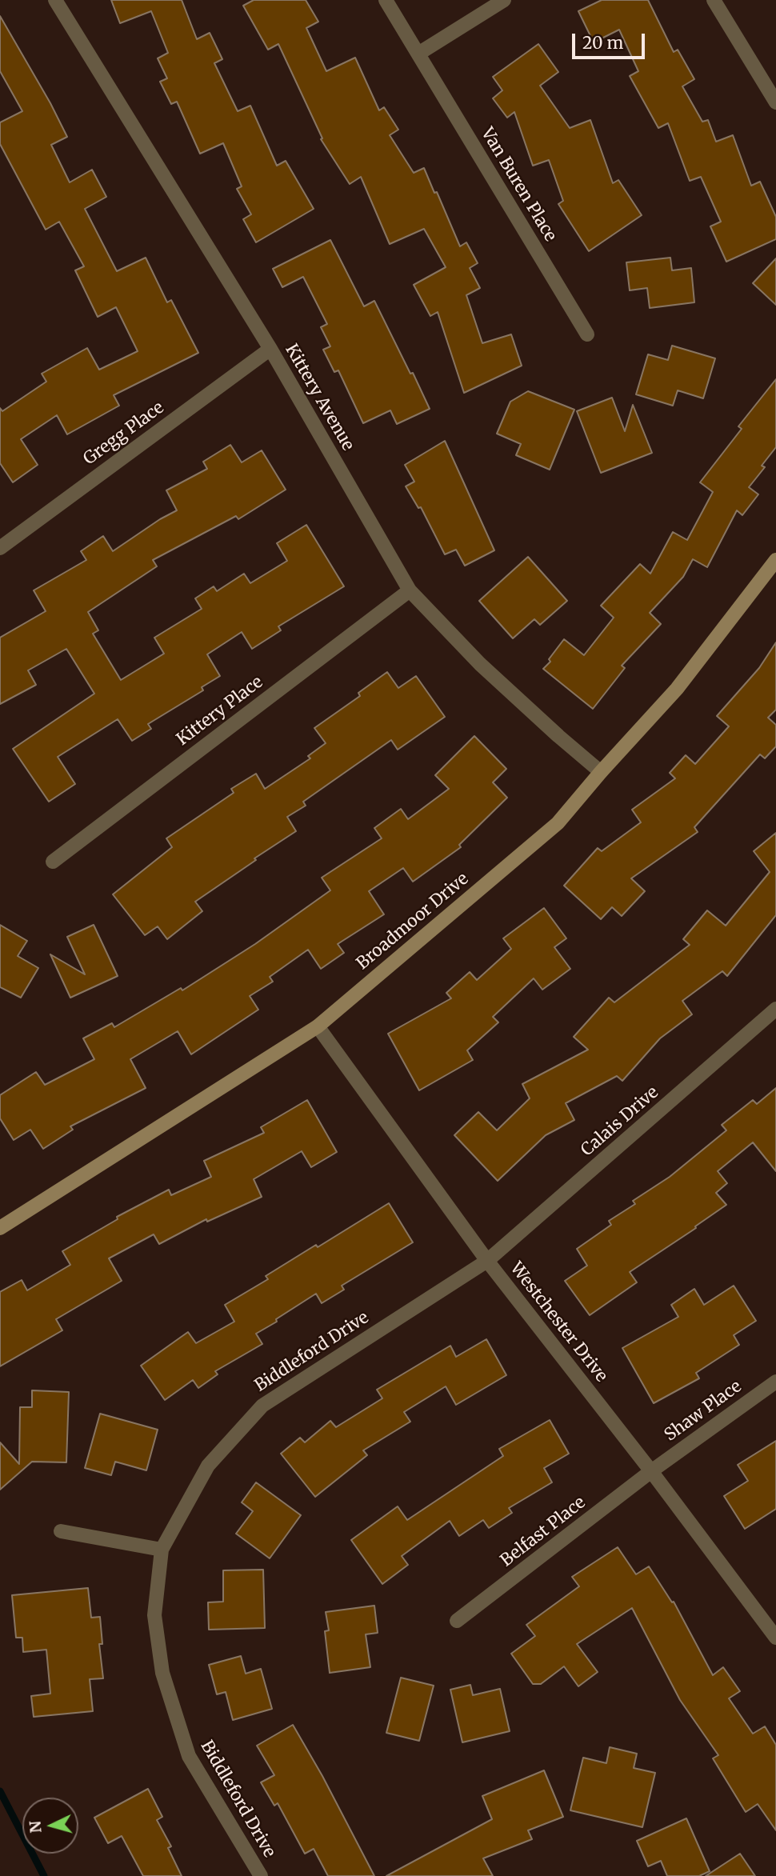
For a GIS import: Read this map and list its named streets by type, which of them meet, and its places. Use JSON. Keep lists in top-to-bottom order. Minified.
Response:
{"streets":{"street":["Van Buren Place","Kittery Avenue","Gregg Place","Kittery Place","Broadmoor Drive","Calais Drive","Westchester Drive","Biddleford Drive","Shaw Place","Belfast Place"]},"crossings":[["Kittery Avenue","Gregg Place"],["Kittery Avenue","Kittery Place"],["Kittery Avenue","Broadmoor Drive"],["Broadmoor Drive","Westchester Drive"],["Calais Drive","Westchester Drive"],["Calais Drive","Biddleford Drive"],["Westchester Drive","Biddleford Drive"],["Westchester Drive","Shaw Place"],["Westchester Drive","Belfast Place"],["Shaw Place","Belfast Place"]],"scale_bar":"20 m","north":"left"}
